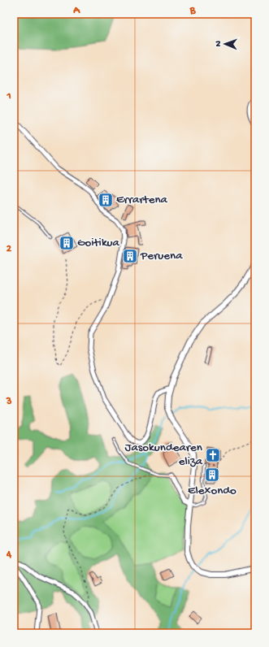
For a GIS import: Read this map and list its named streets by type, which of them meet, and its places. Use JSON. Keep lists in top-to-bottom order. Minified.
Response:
{"places":{"building":["Errartena","Goitikua","Peruena","Elexondo"],"church":["Jasokundearen eliza"]},"north":"left","grid":{"columns":["A","B"],"rows":["1","2","3","4"]}}
